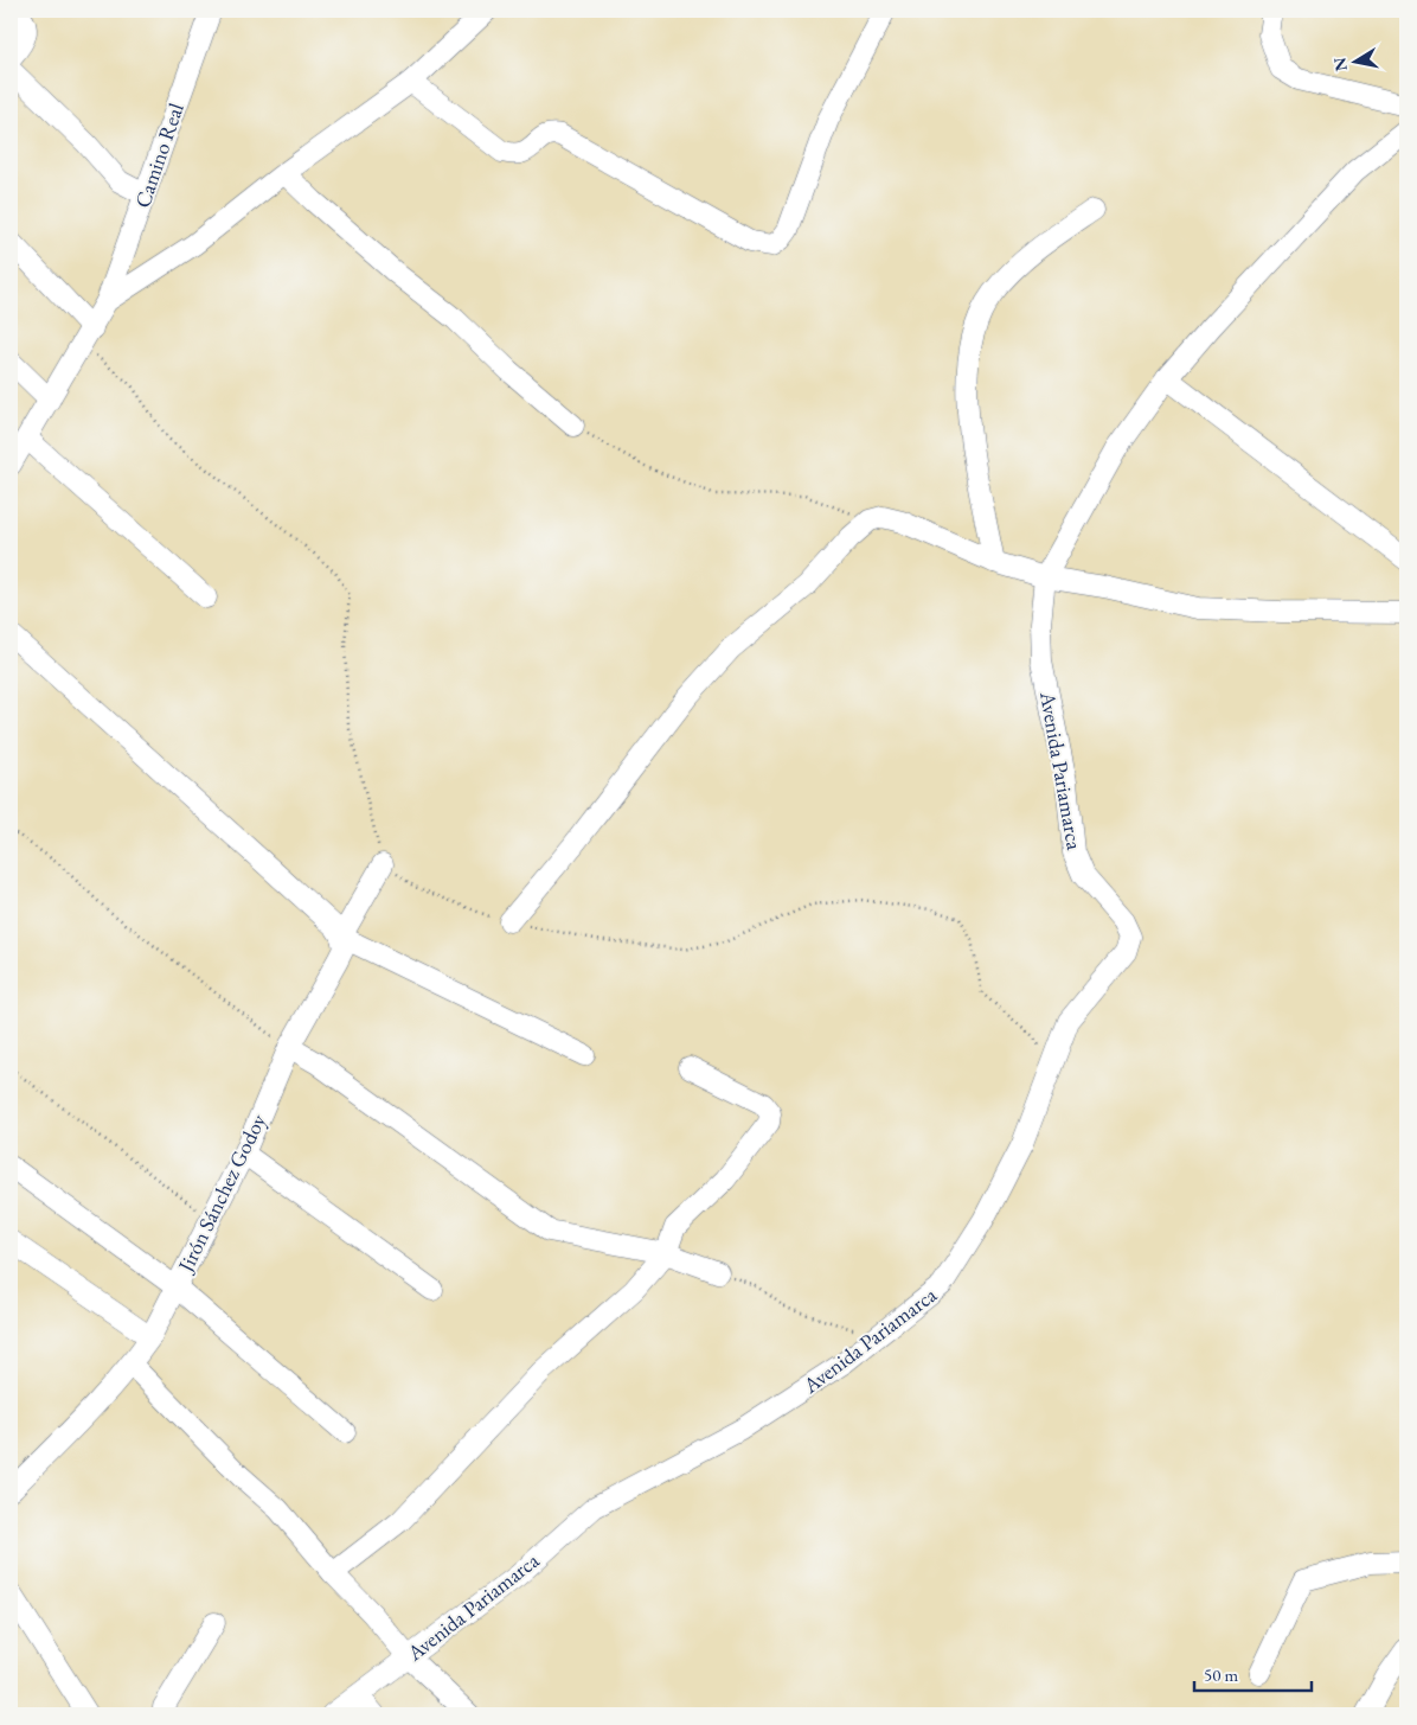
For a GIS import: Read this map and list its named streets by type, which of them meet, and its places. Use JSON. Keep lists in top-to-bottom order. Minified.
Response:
{"streets":{"street":["Camino Real","Avenida Pariamarca","Jirón Sánchez Godoy"]},"scale_bar":"50 m","north":"left"}
